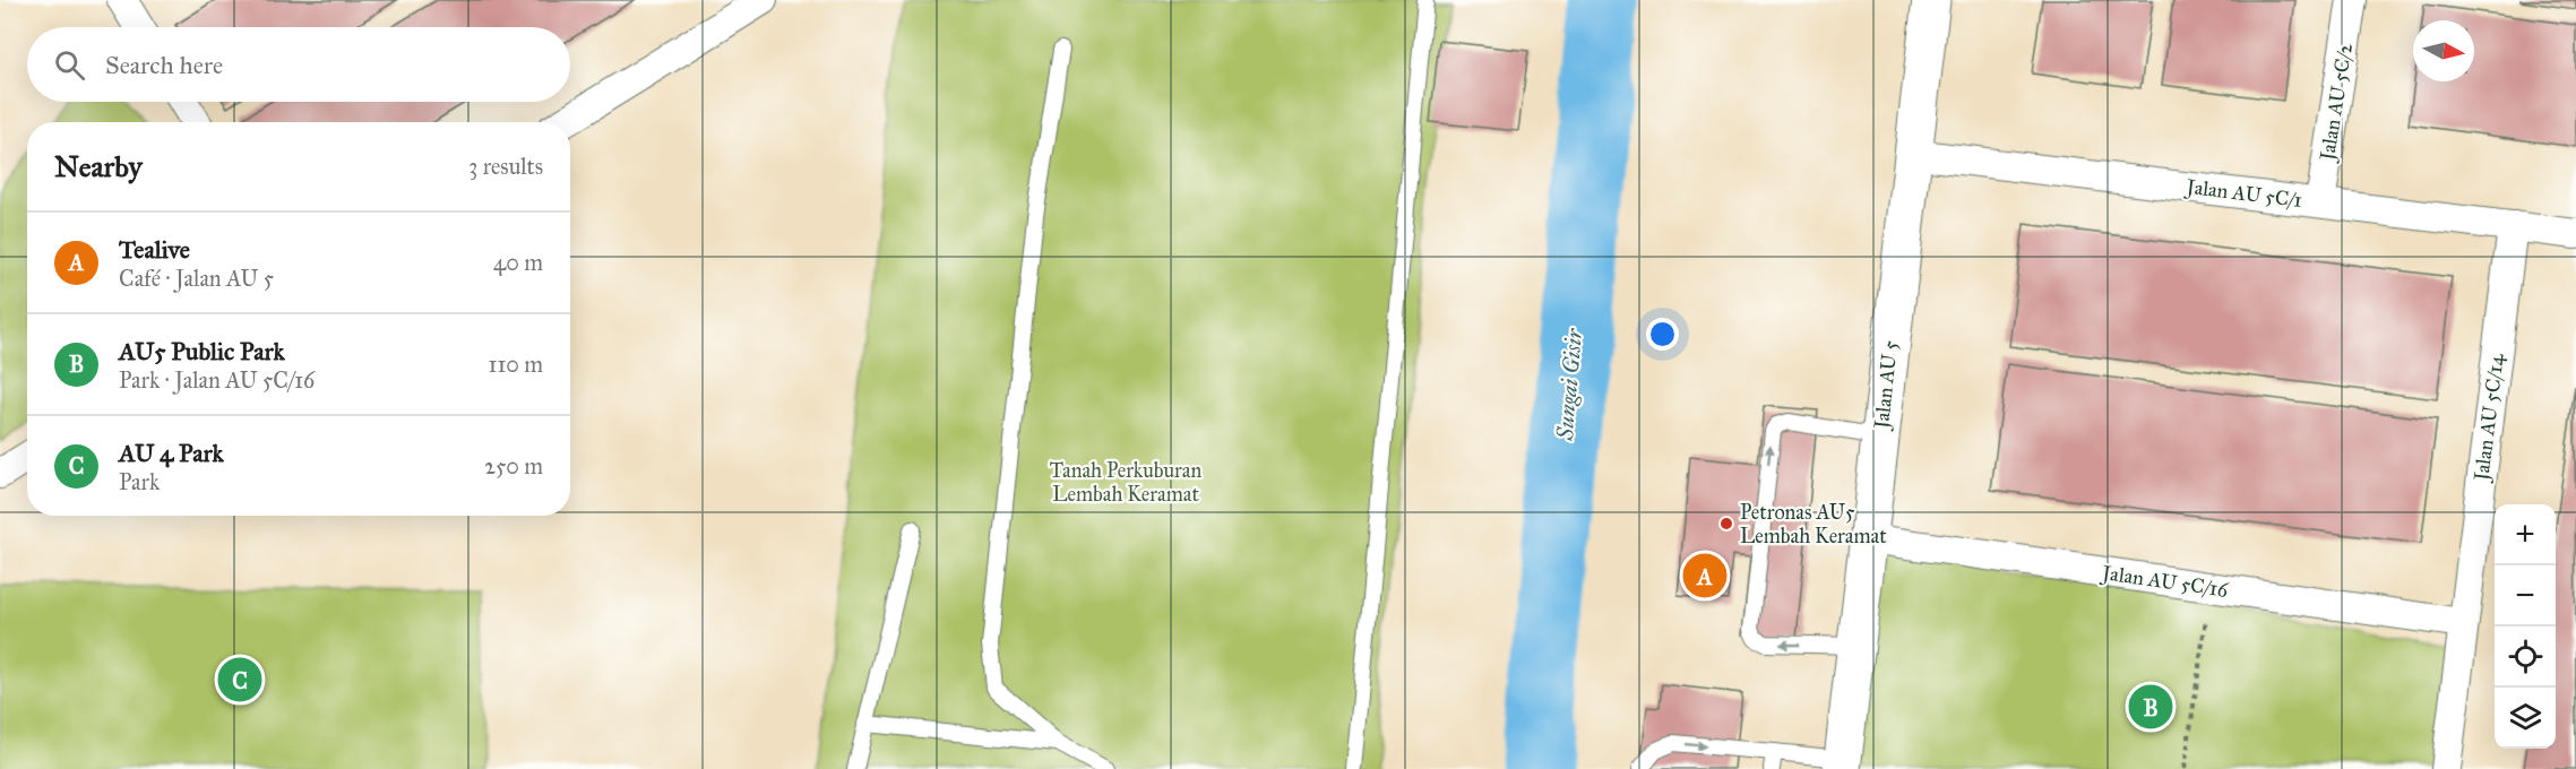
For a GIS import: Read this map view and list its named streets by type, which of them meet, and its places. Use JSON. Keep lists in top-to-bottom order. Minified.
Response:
{"streets":{"main road":["Jalan AU 5"],"street":["Jalan AU 5C/2","Jalan AU 5C/1","Jalan AU 5C/14","Jalan AU 5C/16"]},"crossings":[["Jalan AU 5C/2","Jalan AU 5C/1"],["Jalan AU 5C/1","Jalan AU 5"],["Jalan AU 5C/1","Jalan AU 5C/14"],["Jalan AU 5","Jalan AU 5C/16"],["Jalan AU 5C/14","Jalan AU 5C/16"]],"water":["Sungai Gisir"],"parks":["Tanah Perkuburan Lembah Keramat"],"places":["Petronas AU5 Lembah Keramat"],"north":"right","page":{"search":"Search here","heading":["Nearby","3 results"],"list":[{"mark":"A","name":"Tealive","note":"Café · Jalan AU 5","value":"40 m"},{"mark":"B","name":"AU5 Public Park","note":"Park · Jalan AU 5C/16","value":"110 m"},{"mark":"C","name":"AU 4 Park","note":"Park","value":"250 m"}],"map_buttons":["+","−"],"pins":["A","C","B"]}}
